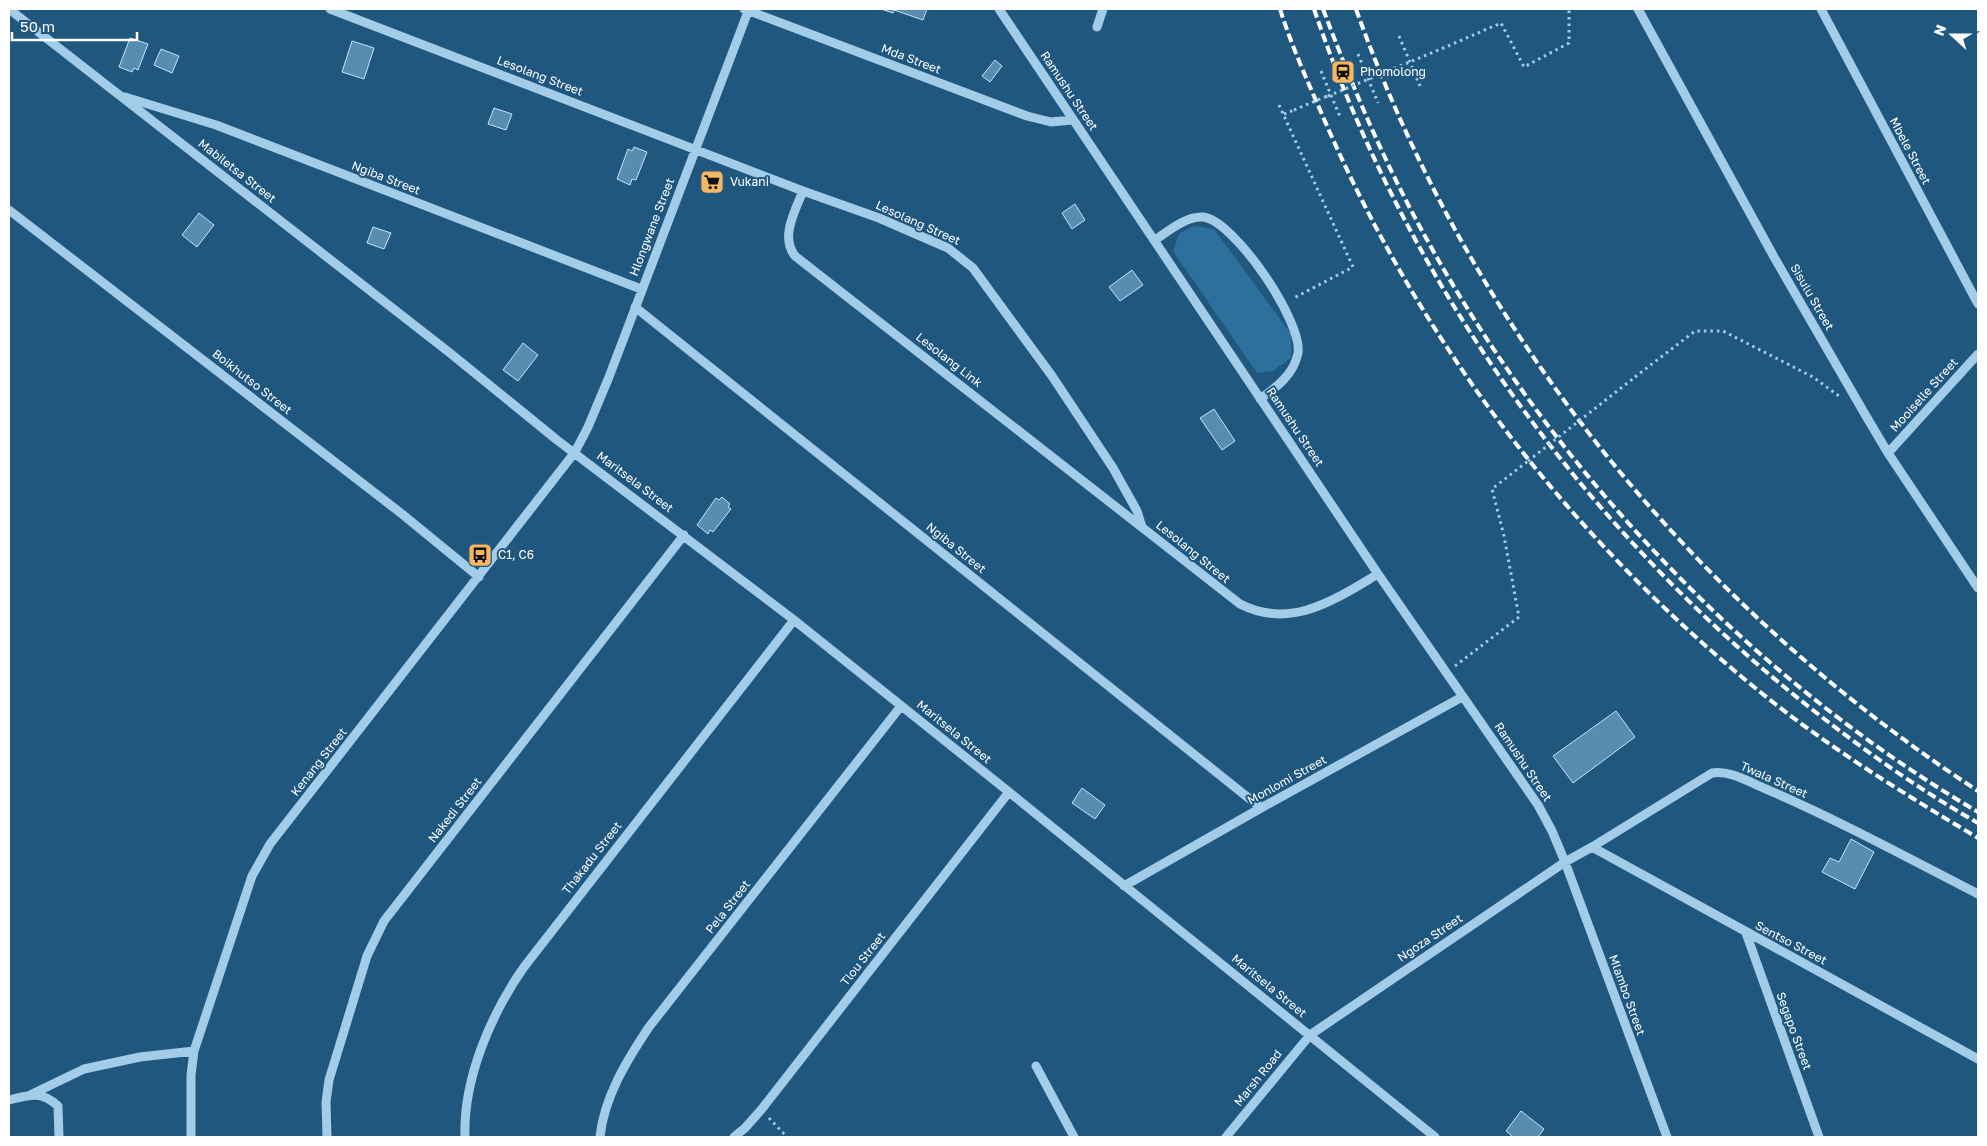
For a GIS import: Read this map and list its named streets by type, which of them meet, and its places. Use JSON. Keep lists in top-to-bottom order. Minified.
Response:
{"streets":{"street":["Mda Street","Lesolang Street","Ramushu Street","Mbele Street","Mabiletsa Street","Ngiba Street","Hlongwane Street","Sisulu Street","Lesolang Link","Boikhutso Street","Mooiselle Street","Maritsela Street","Kenang Street","Monlomi Street","Twala Street","Nakedi Street","Thakadu Street","Pela Street","Ngoza Street","Sentso Street","Tlou Street","Mlambo Street","Segapo Street","Marsh Road"]},"crossings":[["Mda Street","Ramushu Street"],["Mda Street","Hlongwane Street"],["Lesolang Street","Ramushu Street"],["Lesolang Street","Hlongwane Street"],["Lesolang Street","Lesolang Link"],["Ramushu Street","Monlomi Street"],["Ramushu Street","Twala Street"],["Ramushu Street","Ngoza Street"],["Ramushu Street","Mlambo Street"],["Mabiletsa Street","Ngiba Street"],["Mabiletsa Street","Maritsela Street"],["Ngiba Street","Hlongwane Street"],["Ngiba Street","Monlomi Street"],["Hlongwane Street","Maritsela Street"],["Hlongwane Street","Kenang Street"],["Sisulu Street","Mooiselle Street"],["Boikhutso Street","Kenang Street"],["Maritsela Street","Kenang Street"],["Maritsela Street","Monlomi Street"],["Maritsela Street","Nakedi Street"],["Maritsela Street","Thakadu Street"],["Maritsela Street","Pela Street"],["Maritsela Street","Ngoza Street"],["Maritsela Street","Tlou Street"],["Maritsela Street","Marsh Road"],["Twala Street","Ngoza Street"],["Twala Street","Sentso Street"],["Twala Street","Mlambo Street"],["Ngoza Street","Mlambo Street"],["Ngoza Street","Marsh Road"],["Sentso Street","Segapo Street"]],"places":{"station":["Phomolong"],"supermarket":["Vukani"],"bus stop":["C1, C6"]},"scale_bar":"50 m","north":"left"}
